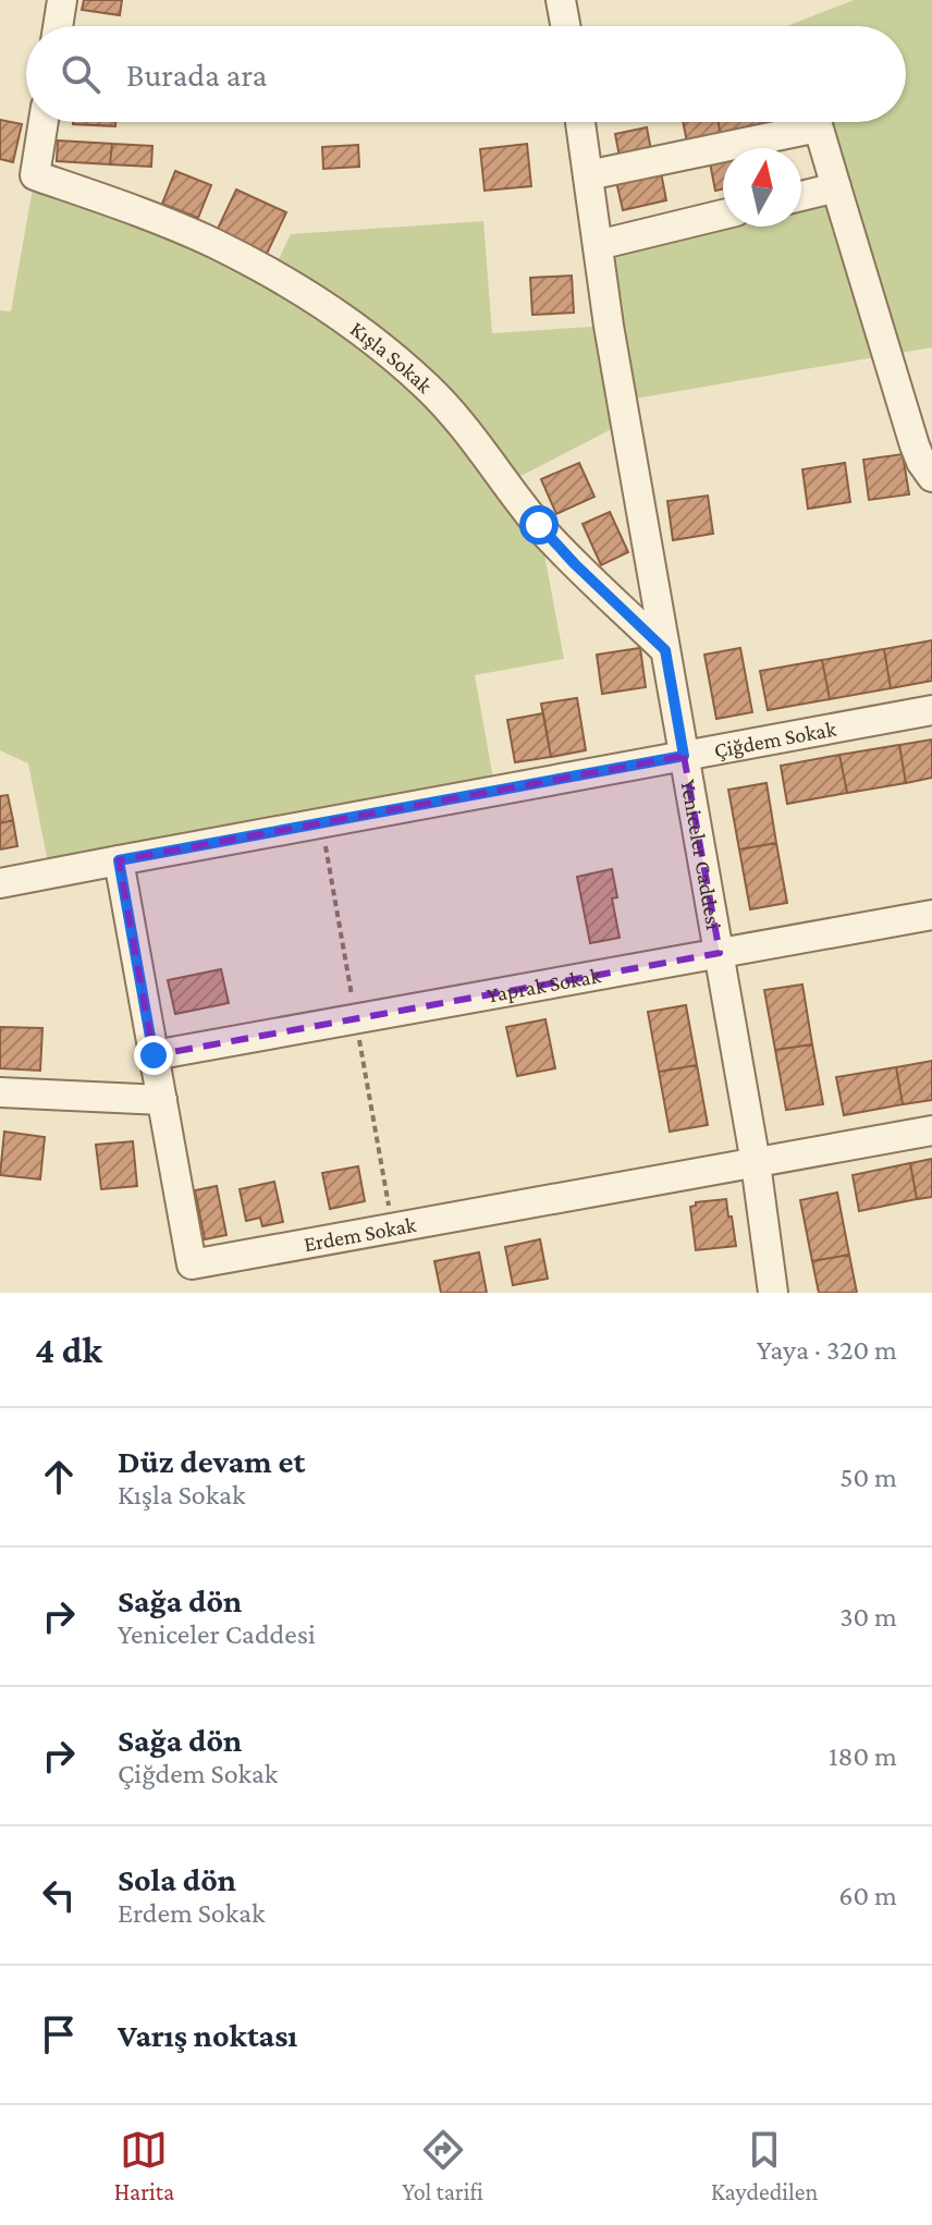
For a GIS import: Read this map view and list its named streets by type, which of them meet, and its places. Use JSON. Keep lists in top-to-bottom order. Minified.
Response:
{"streets":{"street":["Kışla Sokak","Çiğdem Sokak","Yeniceler Caddesi","Yaprak Sokak","Erdem Sokak"]},"crossings":[["Kışla Sokak","Yeniceler Caddesi"],["Çiğdem Sokak","Yeniceler Caddesi"],["Çiğdem Sokak","Erdem Sokak"],["Yeniceler Caddesi","Yaprak Sokak"],["Yeniceler Caddesi","Erdem Sokak"],["Yaprak Sokak","Erdem Sokak"]],"north":"top","page":{"search":"Burada ara","heading":["4 dk","Yaya · 320 m"],"list":[["Düz devam et","Kışla Sokak","50 m"],["Sağa dön","Yeniceler Caddesi","30 m"],["Sağa dön","Çiğdem Sokak","180 m"],["Sola dön","Erdem Sokak","60 m"],"Varış noktası"],"nav":["Harita","Yol tarifi","Kaydedilen"]}}
